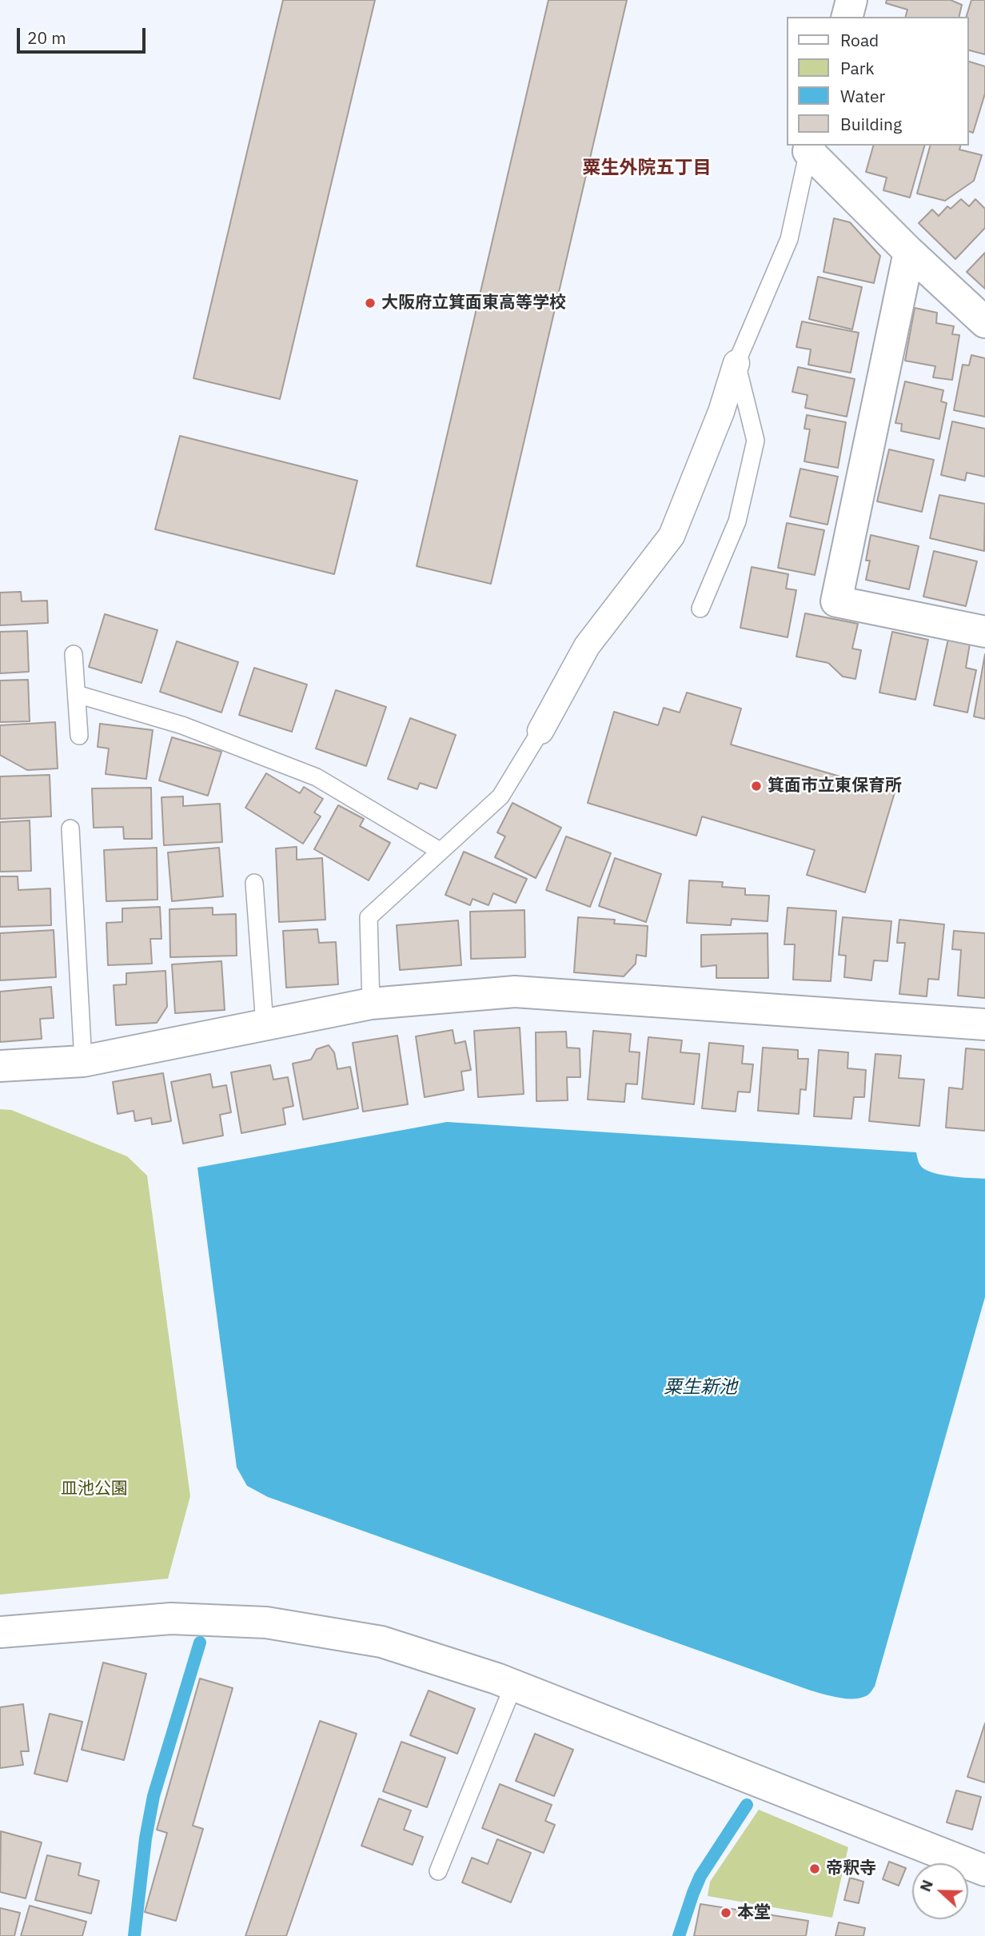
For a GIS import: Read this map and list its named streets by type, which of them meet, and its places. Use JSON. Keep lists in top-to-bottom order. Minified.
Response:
{"districts":["粟生外院五丁目"],"water":["粟生新池"],"parks":["皿池公園"],"places":["大阪府立箕面東高等学校","箕面市立東保育所","帝釈寺","本堂"],"legend":["Road","Park","Water","Building"],"scale_bar":"20 m","north":"left"}
